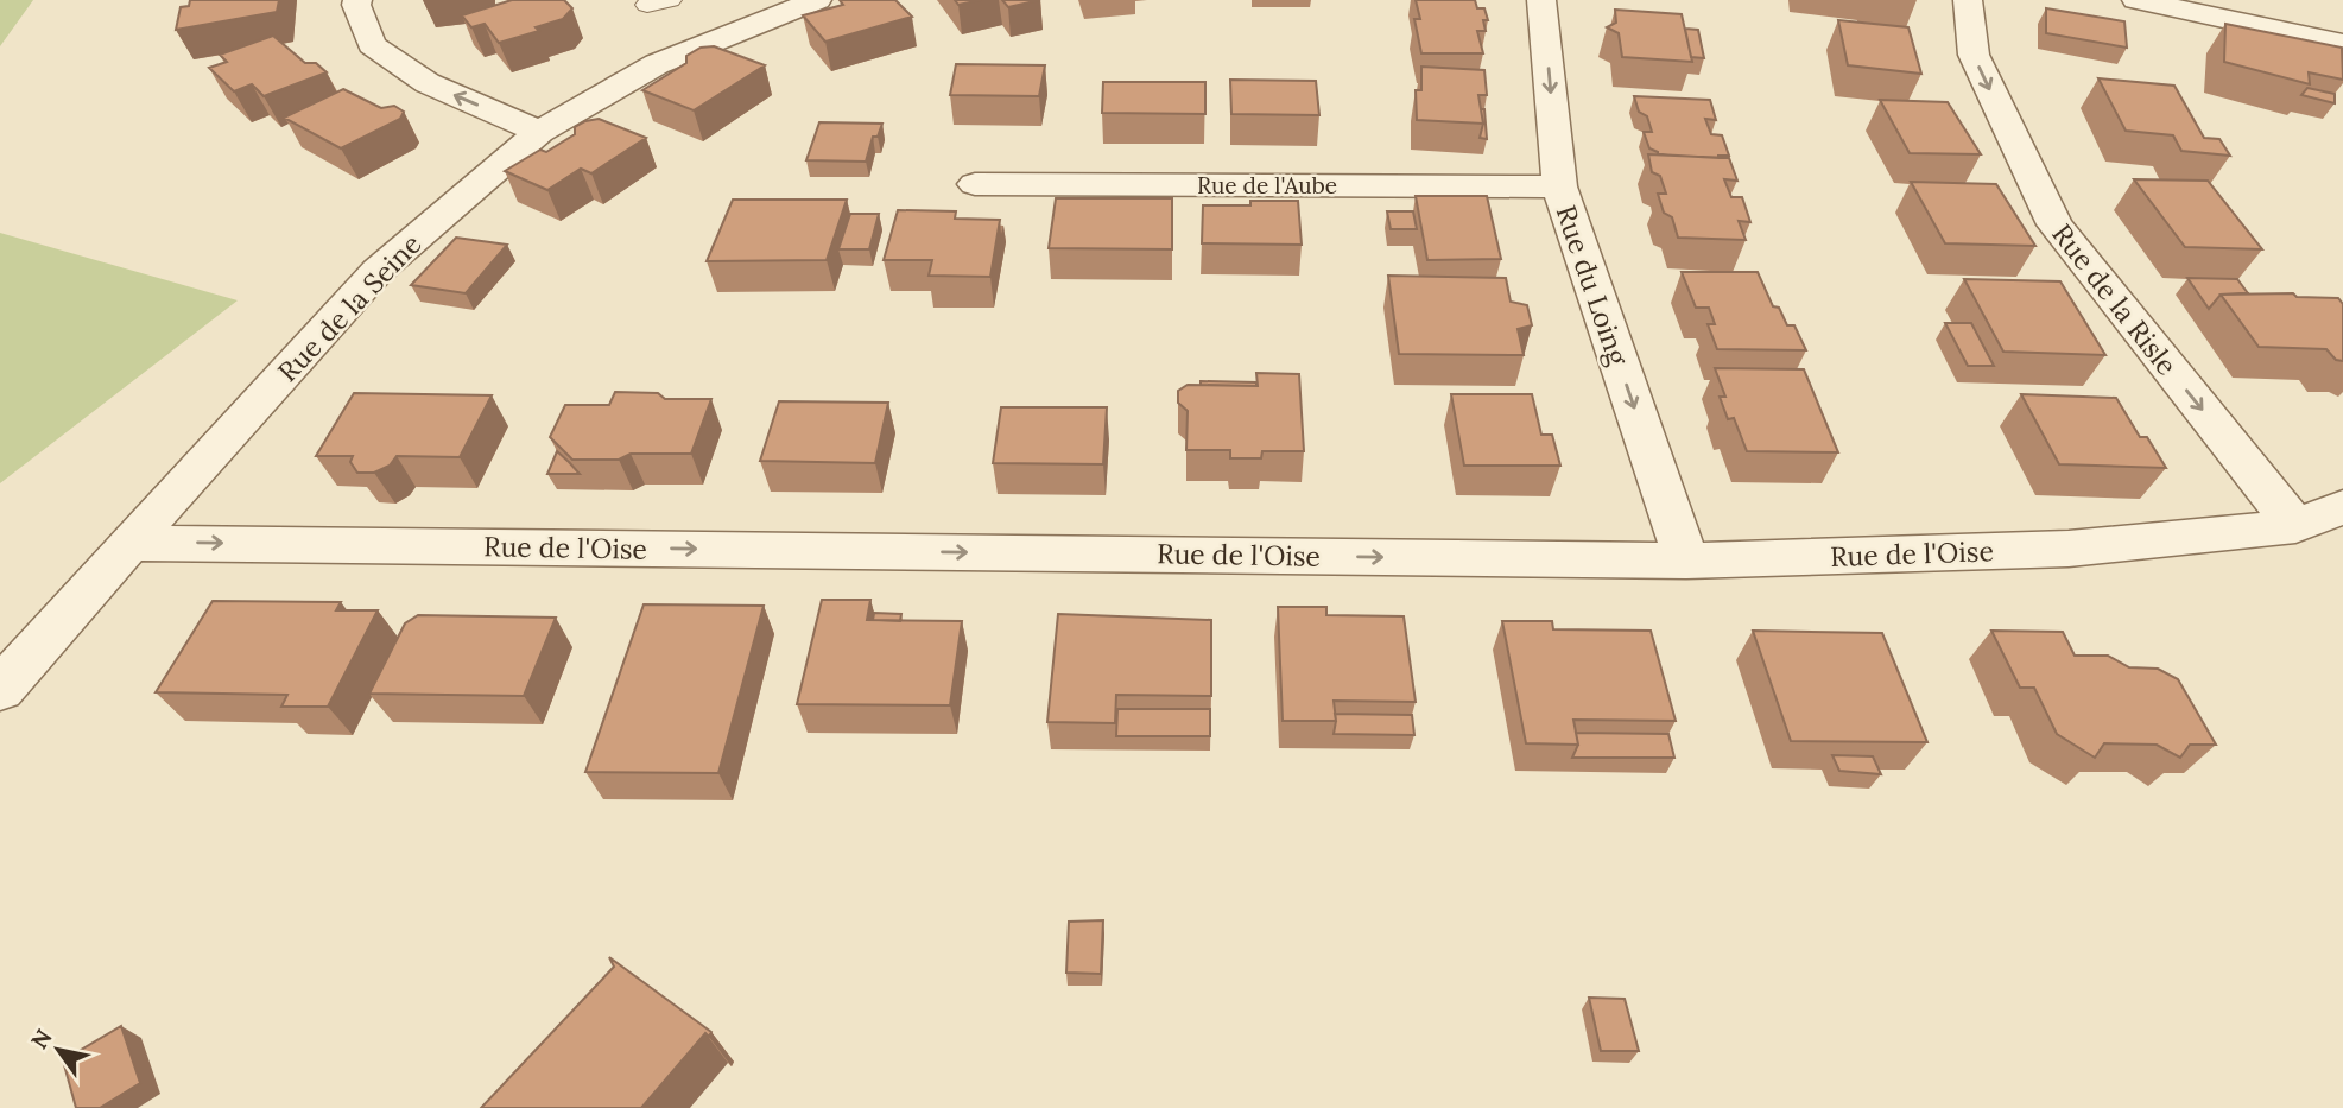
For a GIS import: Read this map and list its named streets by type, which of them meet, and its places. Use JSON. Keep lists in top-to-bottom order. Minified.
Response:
{"streets":{"street":["Rue de l'Aube","Rue du Loing","Rue de la Risle","Rue de la Seine","Rue de l'Oise"]},"crossings":[["Rue de l'Aube","Rue du Loing"],["Rue du Loing","Rue de l'Oise"],["Rue de la Risle","Rue de l'Oise"],["Rue de la Seine","Rue de l'Oise"]],"one_way":["Rue du Loing","Rue de la Risle","Rue de l'Oise"],"north":"top left"}
